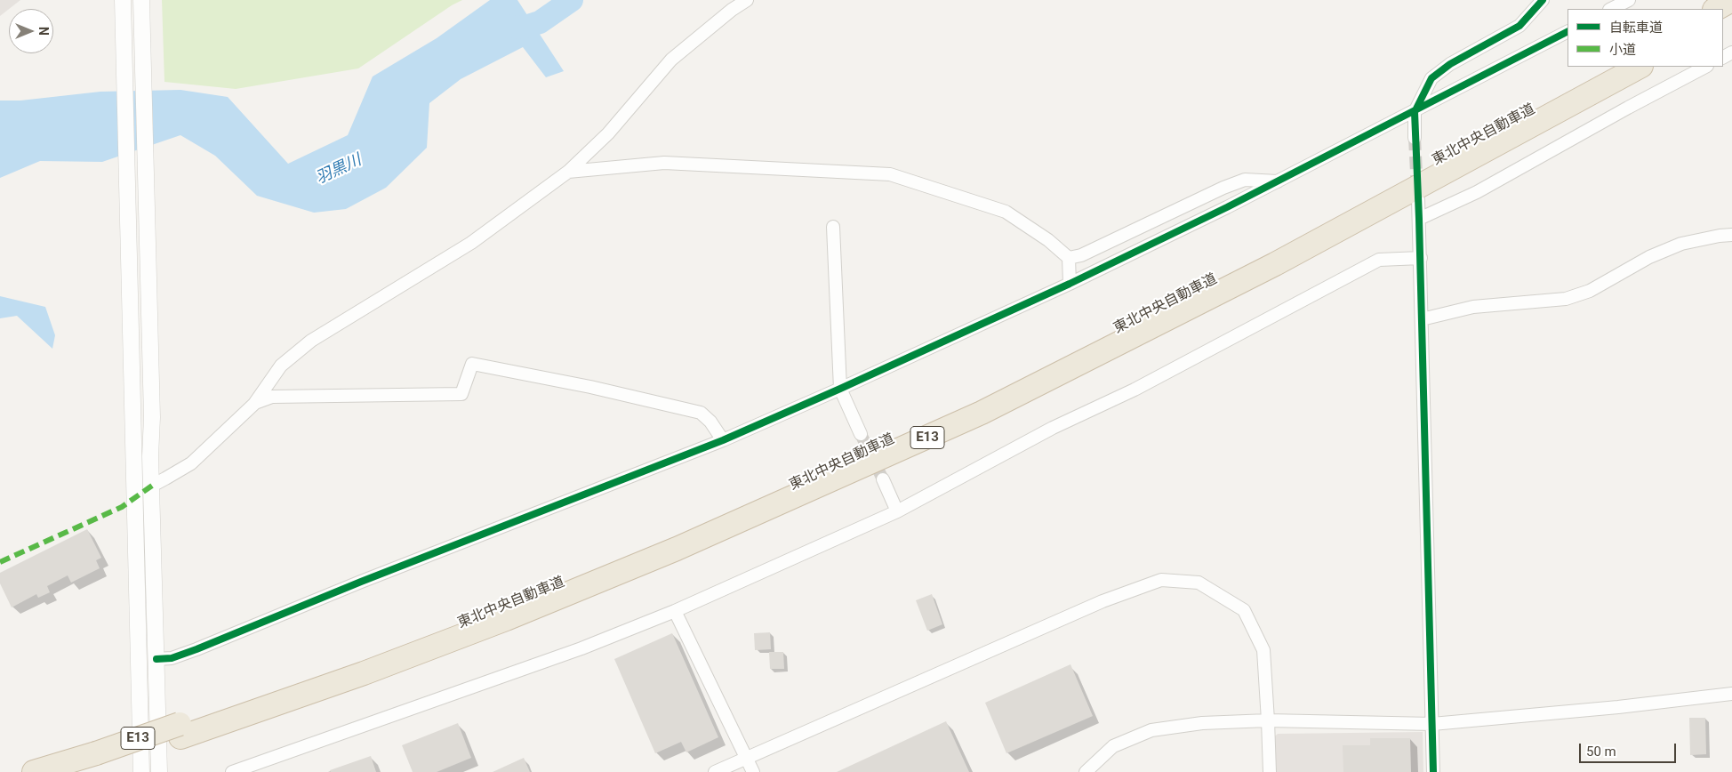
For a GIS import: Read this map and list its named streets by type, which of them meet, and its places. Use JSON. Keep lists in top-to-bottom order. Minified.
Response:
{"streets":{"highway":["東北中央自動車道","E13"]},"water":["羽黒川"],"legend":["自転車道","小道"],"scale_bar":"50 m","north":"right"}
